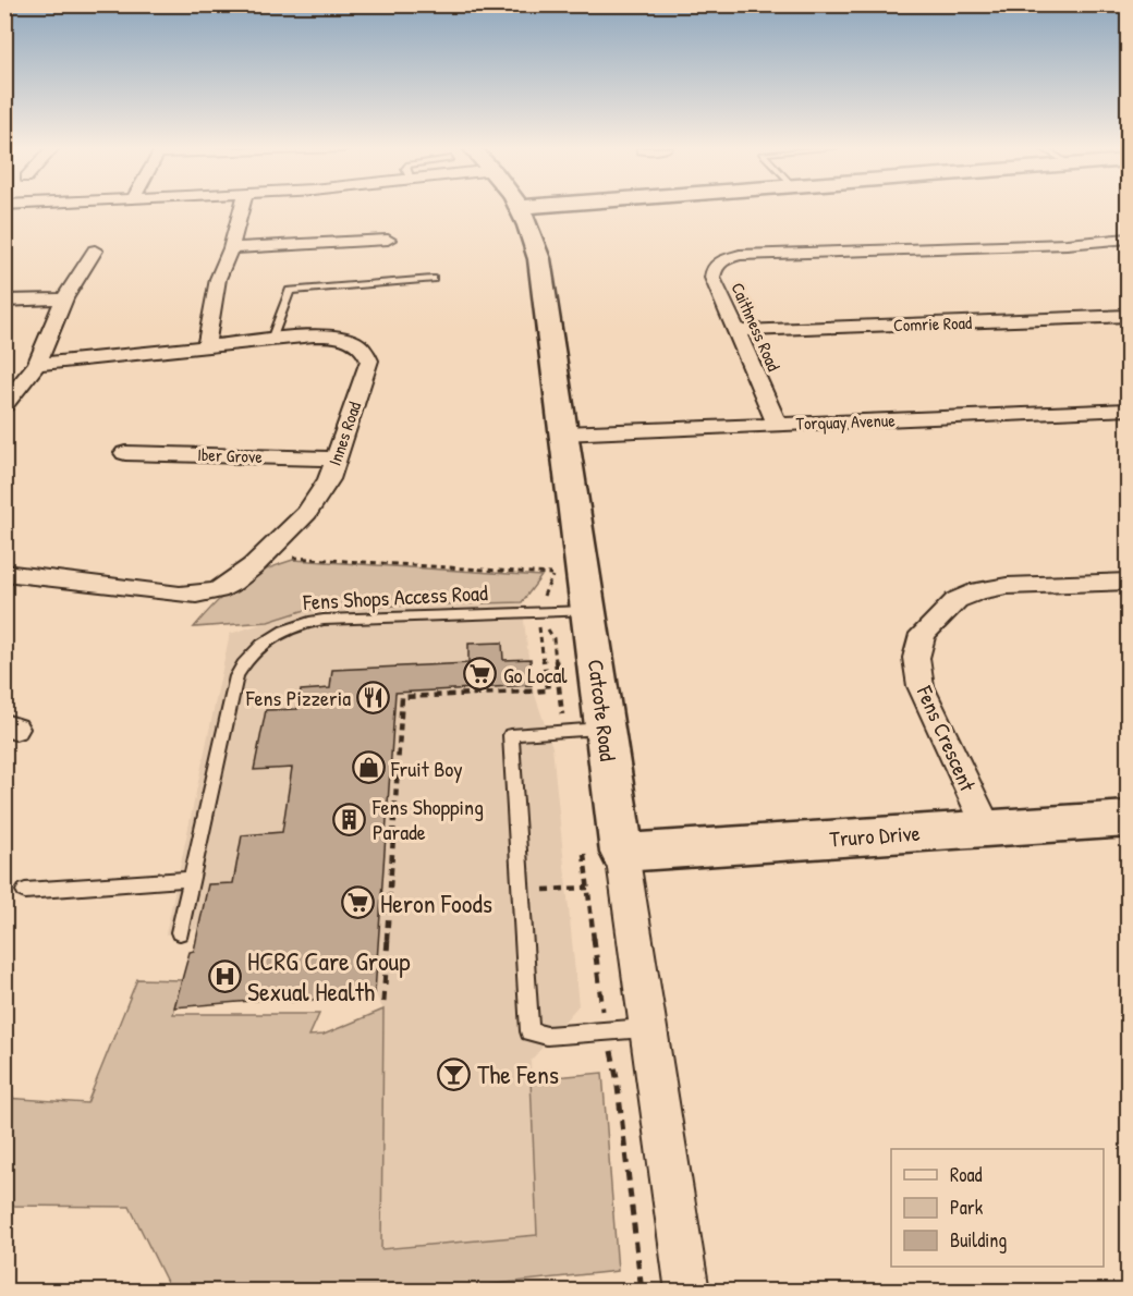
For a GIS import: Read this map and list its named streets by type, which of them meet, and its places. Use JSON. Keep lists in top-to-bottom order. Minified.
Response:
{"streets":{"street":["Comrie Road","Caithness Road","Torquay Avenue","Innes Road","Iber Grove","Catcote Road","Fens Crescent","Truro Drive"],"lane":["Fens Shops Access Road"]},"crossings":[["Comrie Road","Caithness Road"],["Caithness Road","Torquay Avenue"],["Torquay Avenue","Catcote Road"],["Innes Road","Iber Grove"],["Fens Shops Access Road","Catcote Road"],["Catcote Road","Truro Drive"],["Fens Crescent","Truro Drive"]],"places":{"supermarket":["Go Local","Heron Foods"],"restaurant":["Fens Pizzeria"],"shop":["Fruit Boy"],"building":["Fens Shopping Parade"],"hospital":["HCRG Care Group Sexual Health"],"bar":["The Fens"]},"legend":["Road","Park","Building"]}
